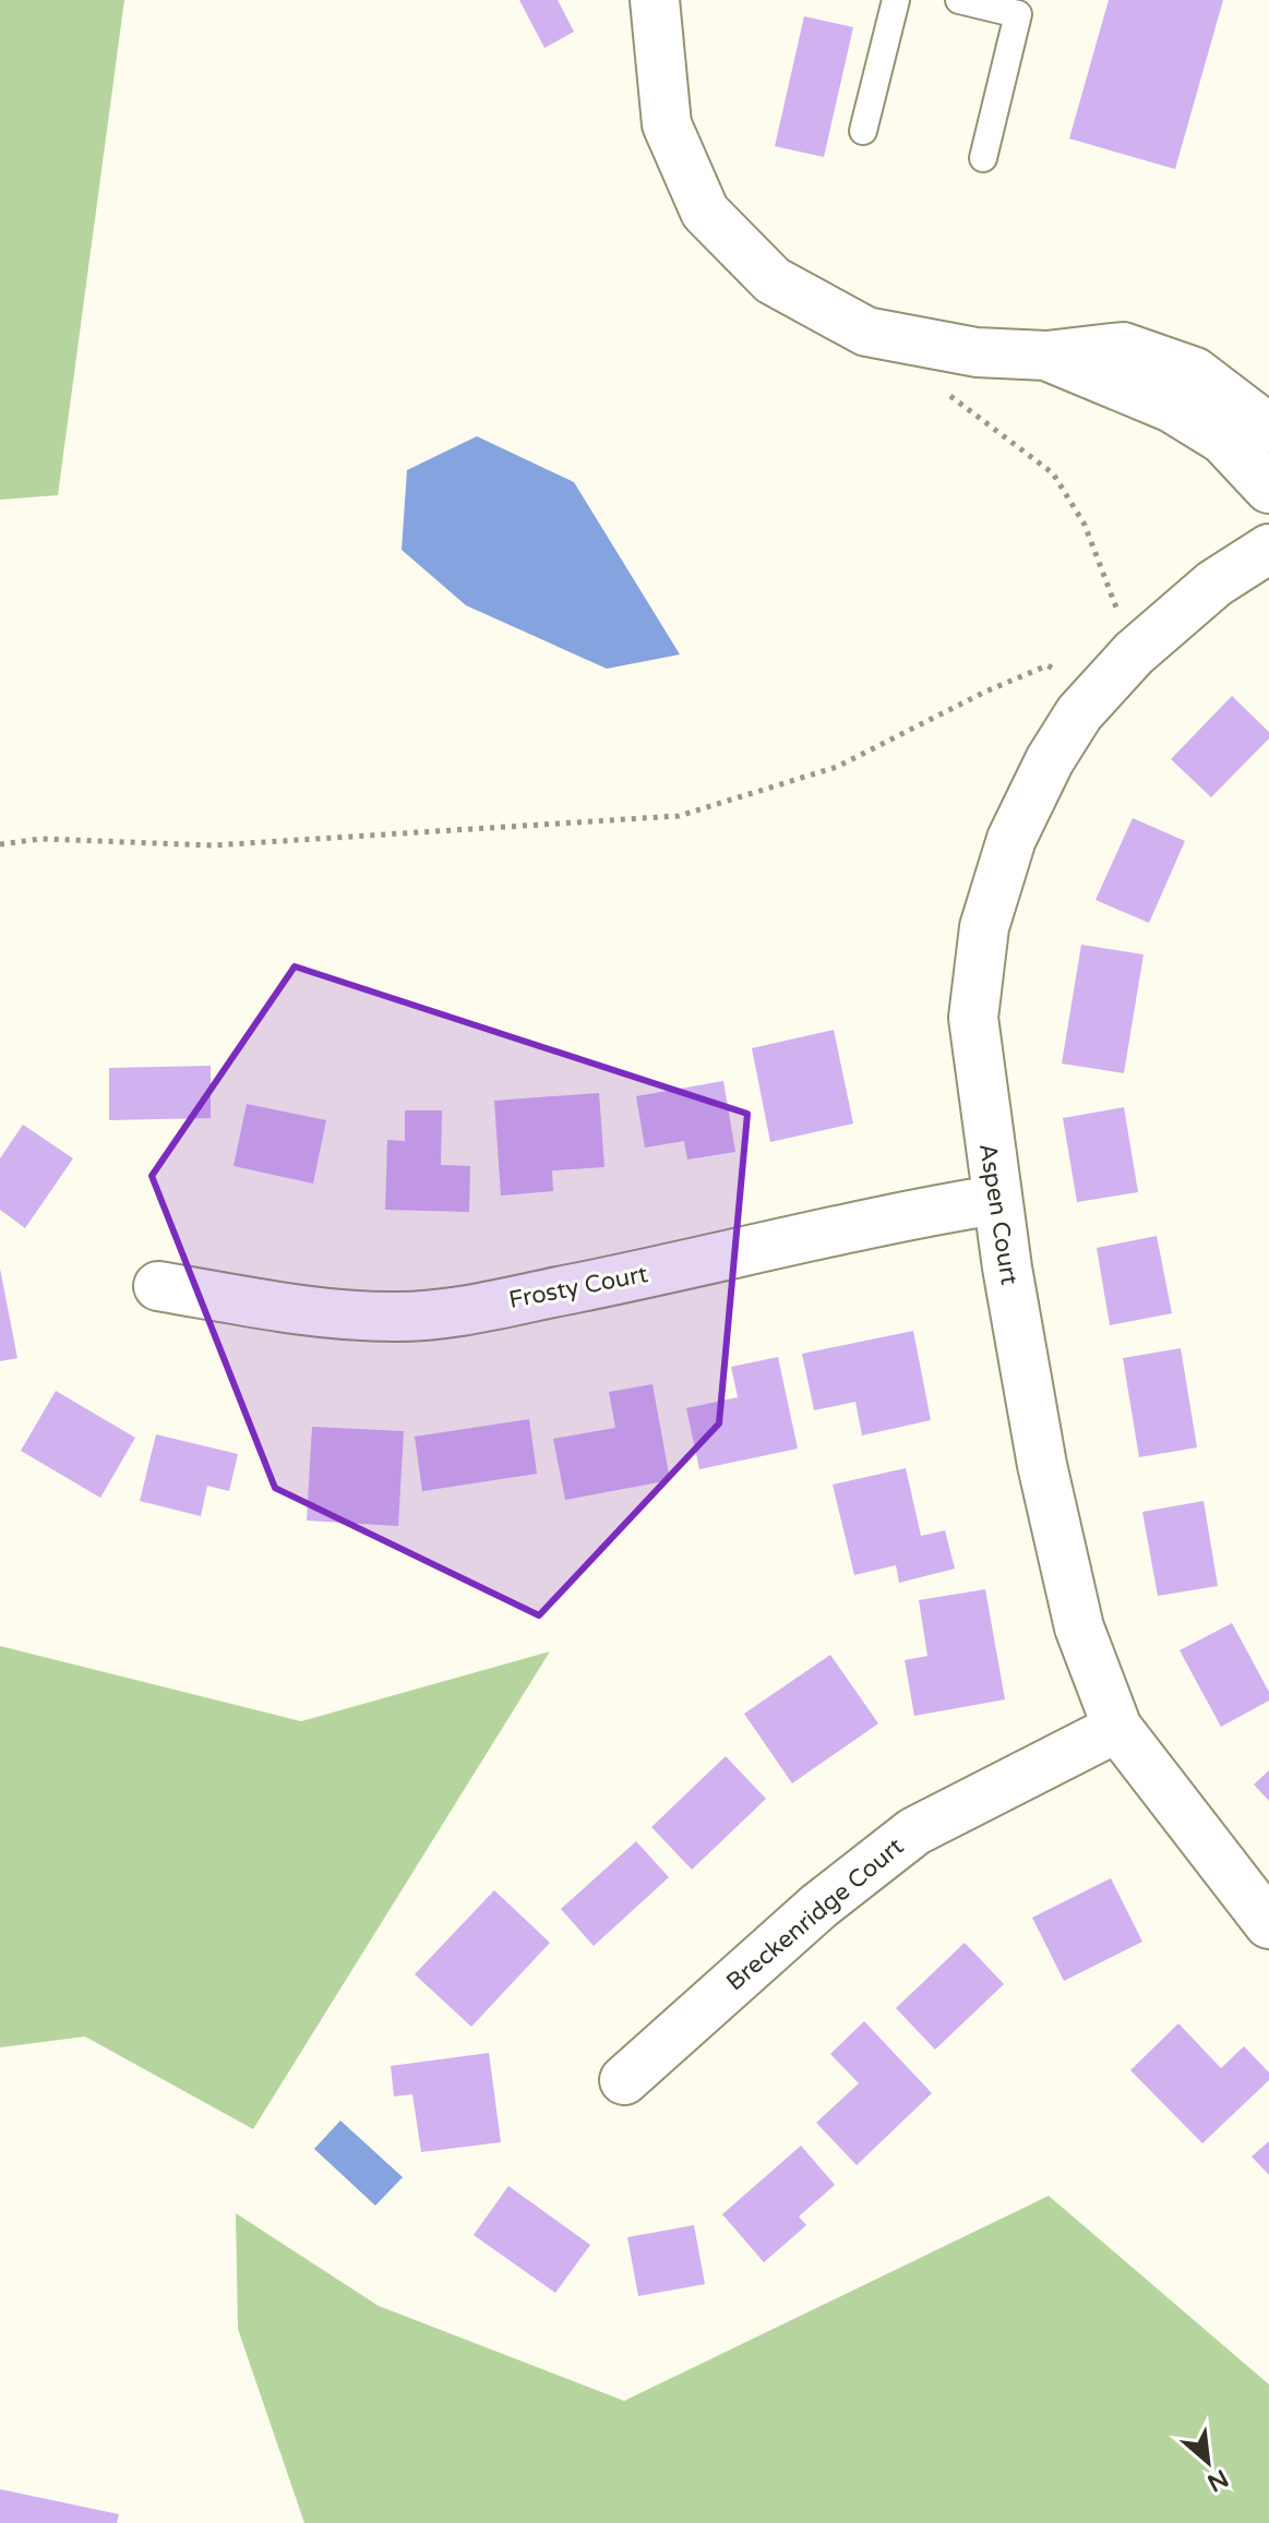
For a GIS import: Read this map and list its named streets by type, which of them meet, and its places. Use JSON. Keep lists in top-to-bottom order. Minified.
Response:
{"streets":{"street":["Aspen Court","Frosty Court","Breckenridge Court"]},"crossings":[["Aspen Court","Frosty Court"],["Aspen Court","Breckenridge Court"]],"north":"bottom right"}
